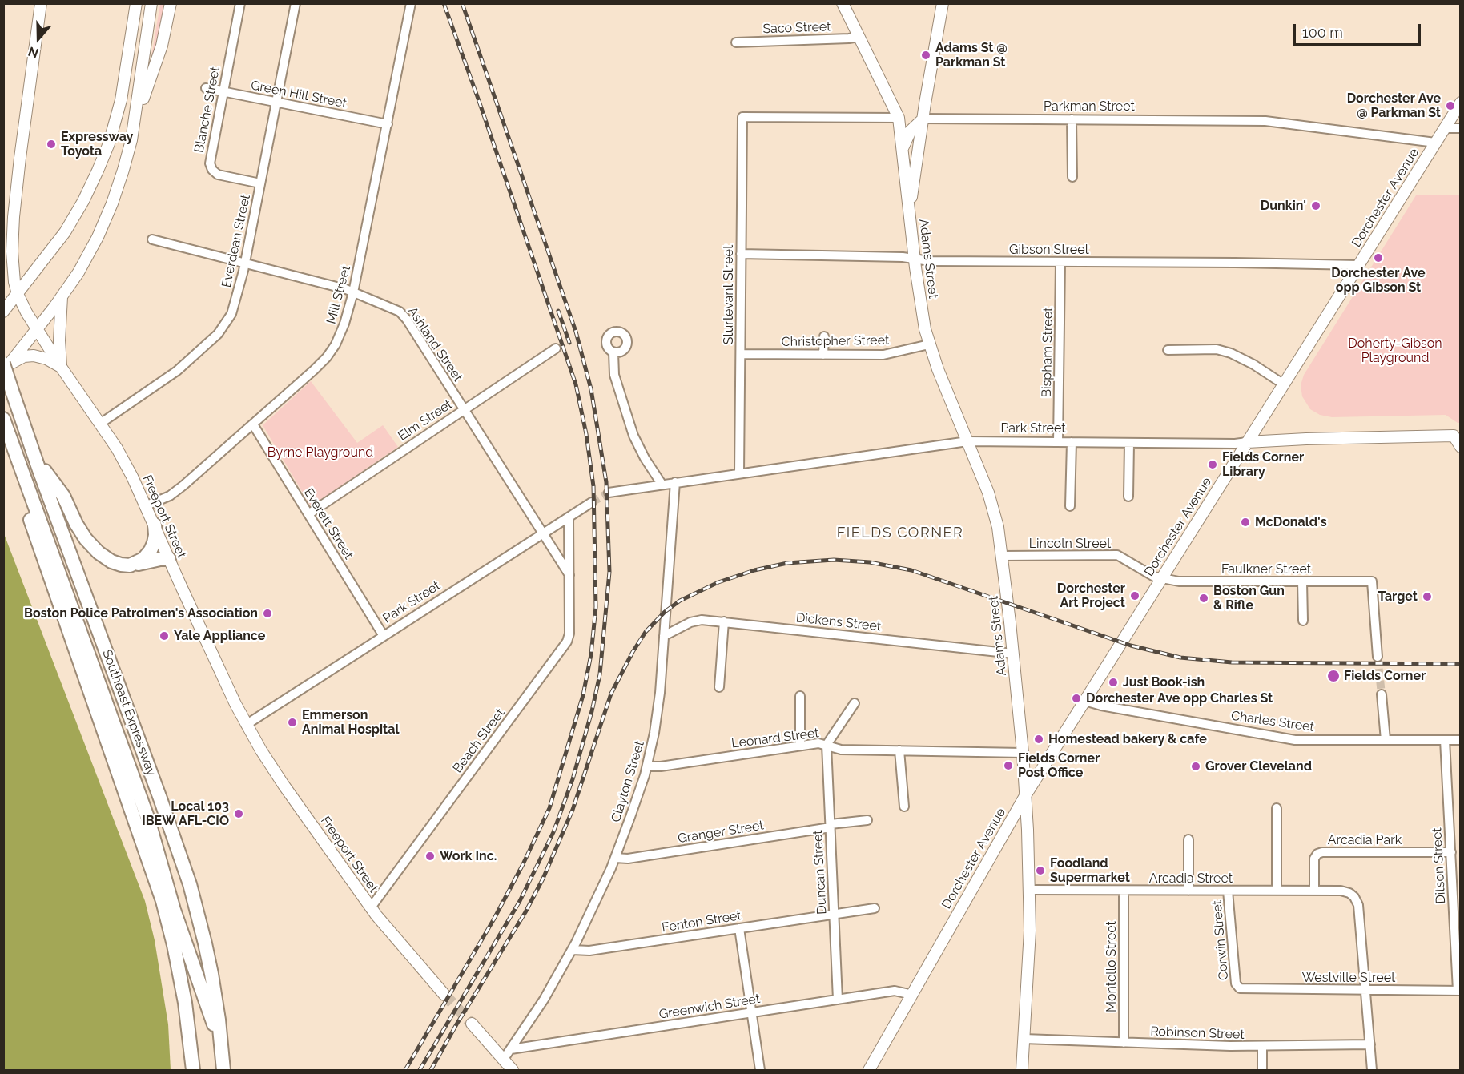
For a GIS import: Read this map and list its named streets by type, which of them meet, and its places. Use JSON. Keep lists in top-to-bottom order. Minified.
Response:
{"streets":{"highway":["Southeast Expressway"],"main road":["Parkman Street","Dorchester Avenue","Adams Street","Park Street","Freeport Street"],"street":["Saco Street","Green Hill Street","Blanche Street","Everdean Street","Gibson Street","Mill Street","Sturtevant Street","Christopher Street","Ashland Street","Bispham Street","Elm Street","Everett Street","Lincoln Street","Faulkner Street","Dickens Street","Charles Street","Leonard Street","Beach Street","Clayton Street","Granger Street","Arcadia Park","Ditson Street","Duncan Street","Arcadia Street","Fenton Street","Corwin Street","Montello Street","Westville Street","Greenwich Street","Robinson Street"]},"crossings":[["Saco Street","Adams Street"],["Green Hill Street","Blanche Street"],["Green Hill Street","Everdean Street"],["Green Hill Street","Mill Street"],["Parkman Street","Dorchester Avenue"],["Parkman Street","Adams Street"],["Parkman Street","Sturtevant Street"],["Blanche Street","Everdean Street"],["Dorchester Avenue","Gibson Street"],["Dorchester Avenue","Adams Street"],["Dorchester Avenue","Park Street"],["Dorchester Avenue","Lincoln Street"],["Dorchester Avenue","Faulkner Street"],["Dorchester Avenue","Charles Street"],["Dorchester Avenue","Greenwich Street"],["Everdean Street","Ashland Street"],["Everdean Street","Freeport Street"],["Gibson Street","Adams Street"],["Gibson Street","Sturtevant Street"],["Gibson Street","Bispham Street"],["Adams Street","Christopher Street"],["Adams Street","Park Street"],["Adams Street","Lincoln Street"],["Adams Street","Dickens Street"],["Adams Street","Leonard Street"],["Adams Street","Arcadia Street"],["Adams Street","Robinson Street"],["Mill Street","Ashland Street"],["Mill Street","Freeport Street"],["Mill Street","Everett Street"],["Sturtevant Street","Christopher Street"],["Sturtevant Street","Park Street"],["Ashland Street","Elm Street"],["Ashland Street","Park Street"],["Bispham Street","Park Street"],["Elm Street","Everett Street"],["Park Street","Freeport Street"],["Park Street","Everett Street"],["Park Street","Beach Street"],["Park Street","Clayton Street"],["Freeport Street","Beach Street"],["Lincoln Street","Faulkner Street"],["Dickens Street","Clayton Street"],["Charles Street","Ditson Street"],["Leonard Street","Clayton Street"],["Leonard Street","Duncan Street"],["Clayton Street","Granger Street"],["Clayton Street","Fenton Street"],["Clayton Street","Greenwich Street"],["Granger Street","Duncan Street"],["Arcadia Park","Ditson Street"],["Arcadia Park","Arcadia Street"],["Ditson Street","Westville Street"],["Duncan Street","Fenton Street"],["Duncan Street","Greenwich Street"],["Arcadia Street","Corwin Street"],["Arcadia Street","Montello Street"],["Arcadia Street","Westville Street"],["Corwin Street","Westville Street"],["Montello Street","Robinson Street"]],"districts":["FIELDS CORNER"],"parks":["Doherty-Gibson Playground","Byrne Playground"],"places":["Adams St @ Parkman St","Dorchester Ave @ Parkman St","Expressway Toyota","Dunkin'","Dorchester Ave opp Gibson St","Fields Corner Library","McDonald's","Dorchester Art Project","Target","Boston Gun & Rifle","Boston Police Patrolmen's Association","Yale Appliance","Fields Corner","Just Book-ish","Dorchester Ave opp Charles St","Emmerson Animal Hospital","Homestead bakery & cafe","Fields Corner Post Office","Grover Cleveland","Local 103 IBEW AFL-CIO","Work Inc.","Foodland Supermarket"],"scale_bar":"100 m","north":"bottom"}
